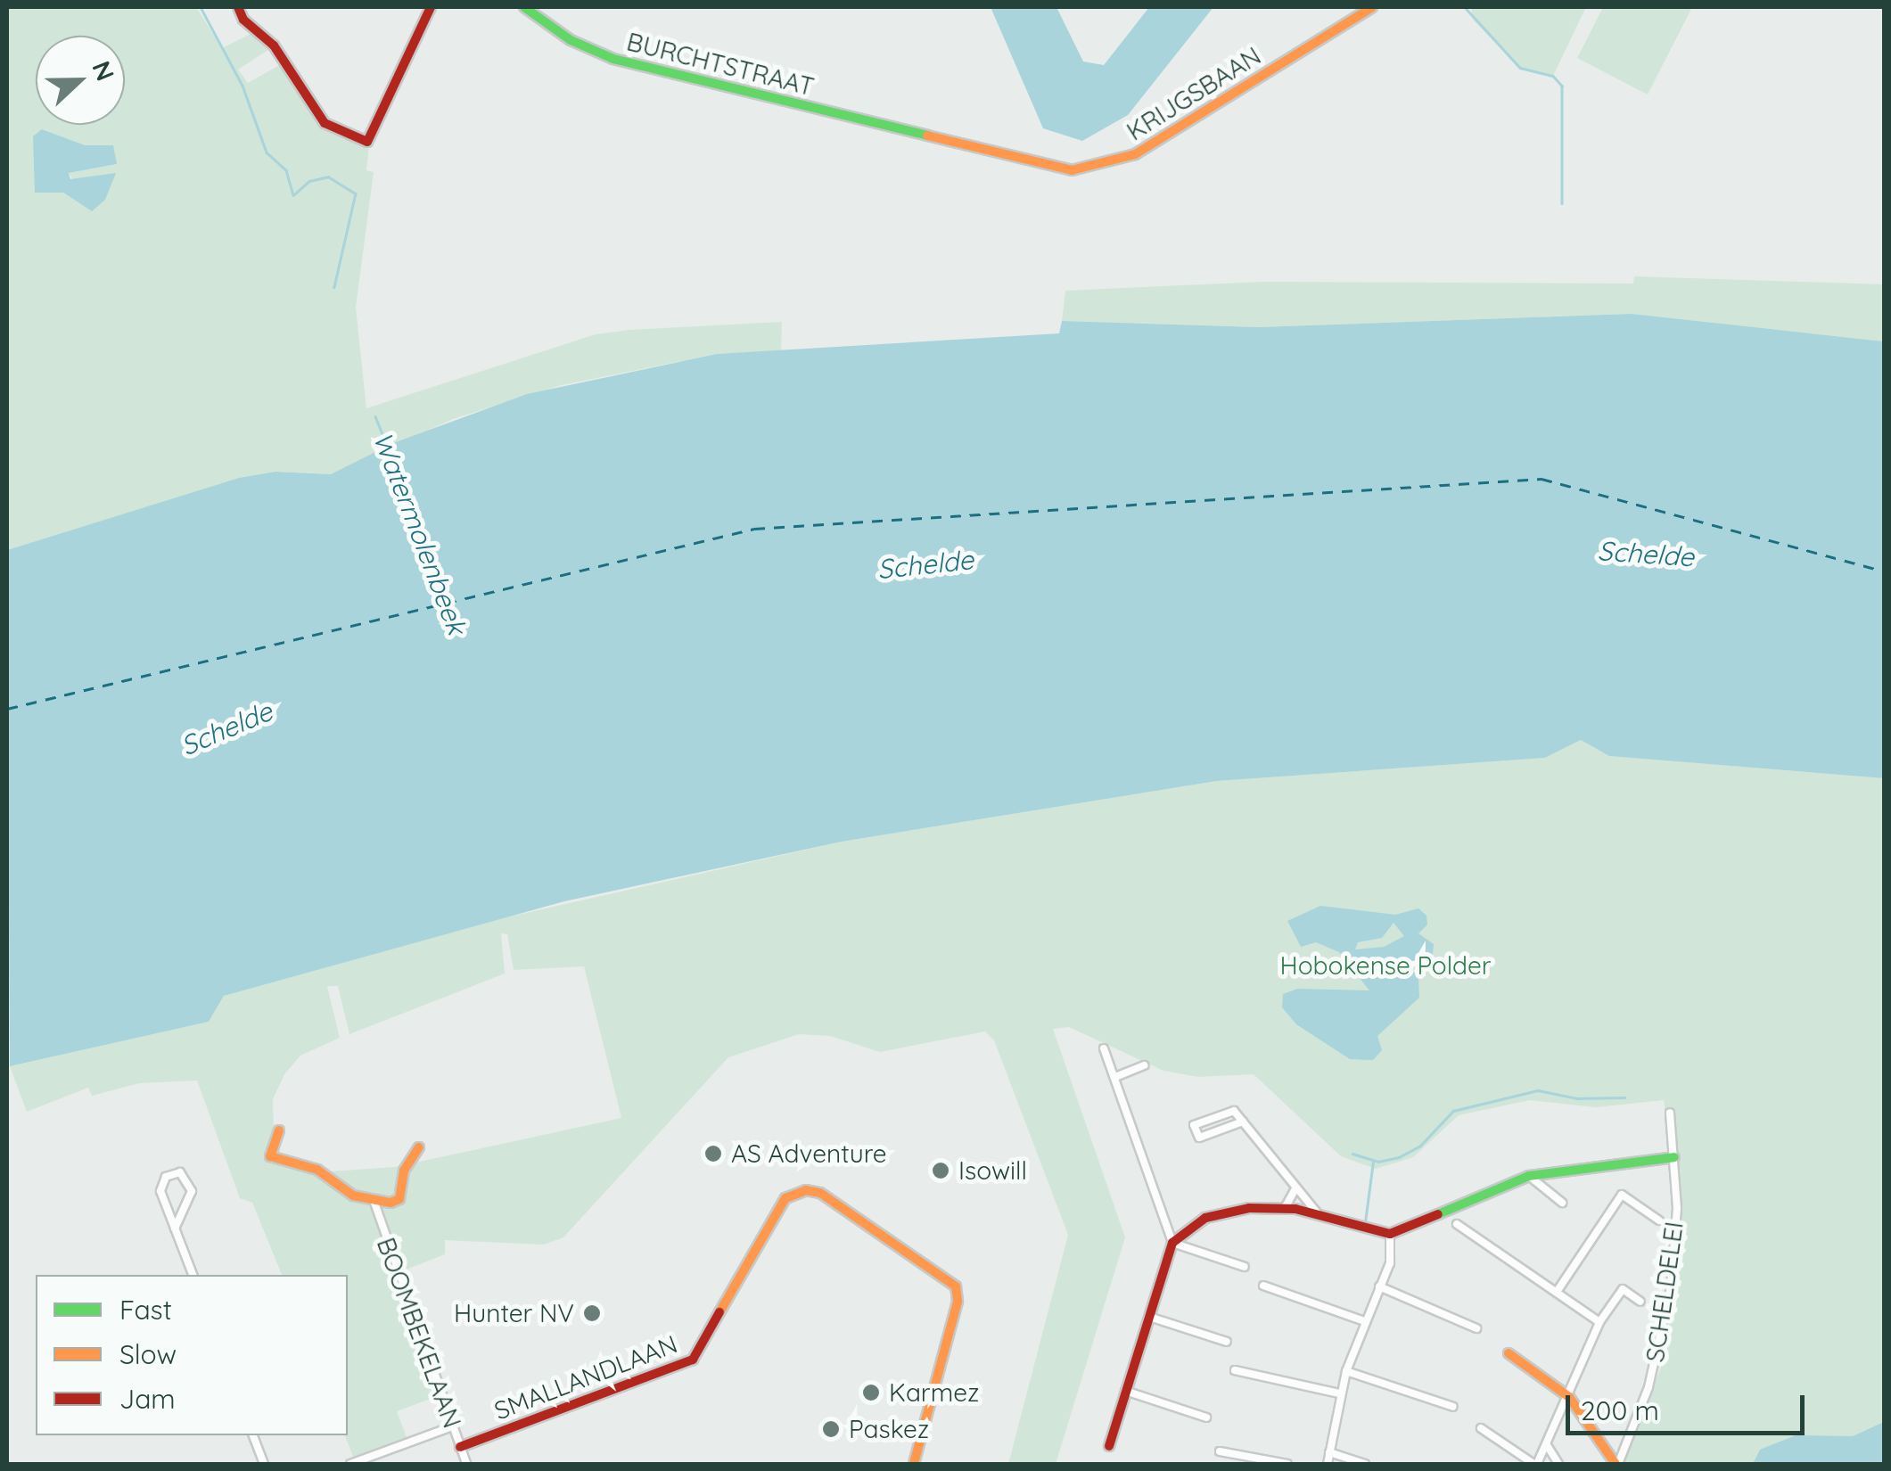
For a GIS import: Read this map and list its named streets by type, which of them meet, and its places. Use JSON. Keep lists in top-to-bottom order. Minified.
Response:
{"streets":{"street":["BURCHTSTRAAT","KRIJGSBAAN","SCHELDELEI","BOOMBEKELAAN","SMALLANDLAAN"]},"crossings":[["BURCHTSTRAAT","KRIJGSBAAN"],["BOOMBEKELAAN","SMALLANDLAAN"]],"water":["Watermolenbeek","Schelde"],"parks":["Hobokense Polder"],"places":["AS Adventure","Isowill","Hunter NV","Karmez","Paskez"],"legend":["Fast","Slow","Jam"],"scale_bar":"200 m","north":"right"}
